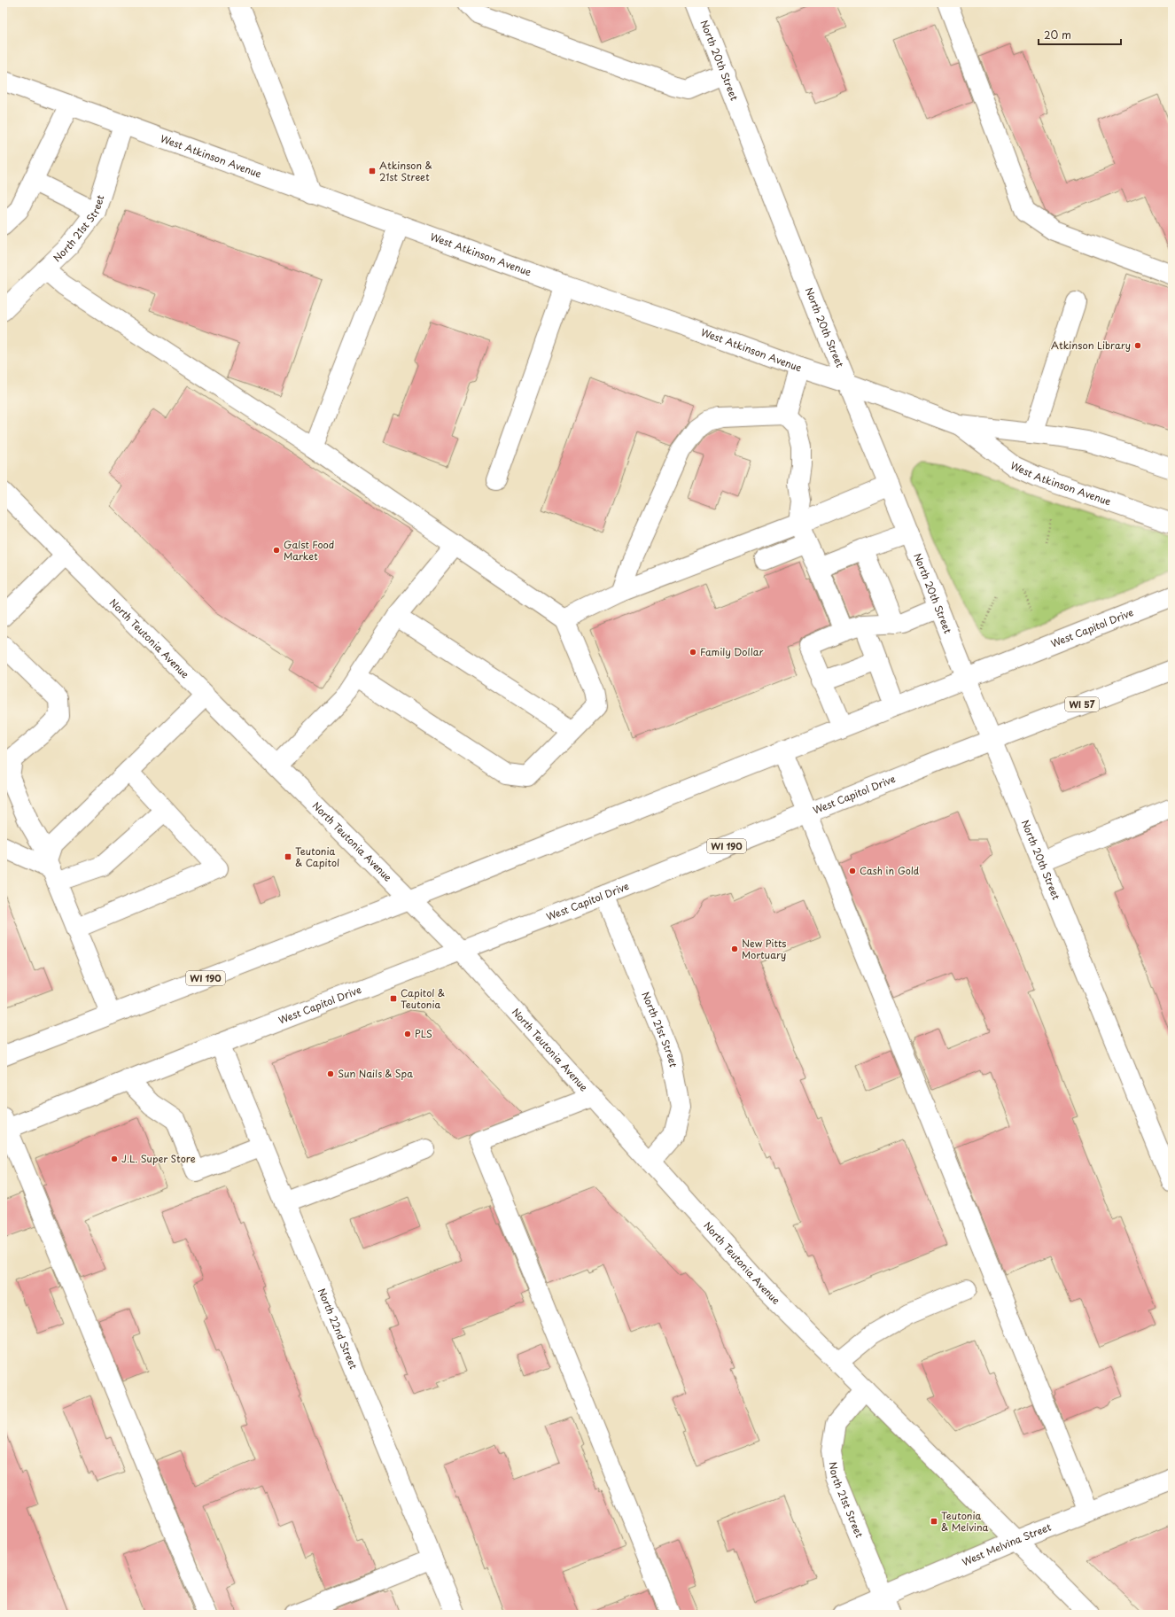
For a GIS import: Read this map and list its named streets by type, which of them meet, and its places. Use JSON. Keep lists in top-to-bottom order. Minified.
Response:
{"streets":{"main road":["North 20th Street","West Atkinson Avenue","North 21st Street","West Capitol Drive","North Teutonia Avenue","WI 57","WI 190","North 22nd Street","West Melvina Street"]},"crossings":[["North 20th Street","West Atkinson Avenue"],["North 20th Street","West Capitol Drive"],["West Atkinson Avenue","North 21st Street"],["North 21st Street","West Capitol Drive"],["North 21st Street","North Teutonia Avenue"],["North 21st Street","West Melvina Street"],["West Capitol Drive","North Teutonia Avenue"],["West Capitol Drive","North 22nd Street"],["North Teutonia Avenue","West Melvina Street"]],"places":{"transit":["Atkinson & 21st Street","Teutonia & Capitol","Capitol & Teutonia","Teutonia & Melvina"],"other":["Atkinson Library","Galst Food Market","Family Dollar","Cash in Gold","New Pitts Mortuary","PLS","Sun Nails & Spa","J.L. Super Store"]},"scale_bar":"20 m"}
